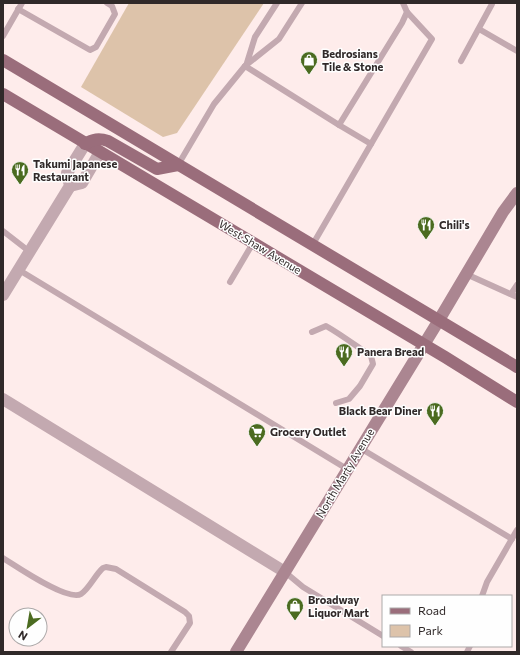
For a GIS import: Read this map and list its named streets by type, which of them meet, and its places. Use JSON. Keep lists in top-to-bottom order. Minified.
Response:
{"streets":{"main road":["West Shaw Avenue"],"street":["North Marty Avenue"]},"crossings":[["West Shaw Avenue","North Marty Avenue"]],"places":{"shop":["Bedrosians Tile & Stone","Broadway Liquor Mart"],"restaurant":["Takumi Japanese Restaurant","Chili's","Panera Bread","Black Bear Diner"],"supermarket":["Grocery Outlet"]},"legend":["Road","Park"],"north":"bottom left"}
